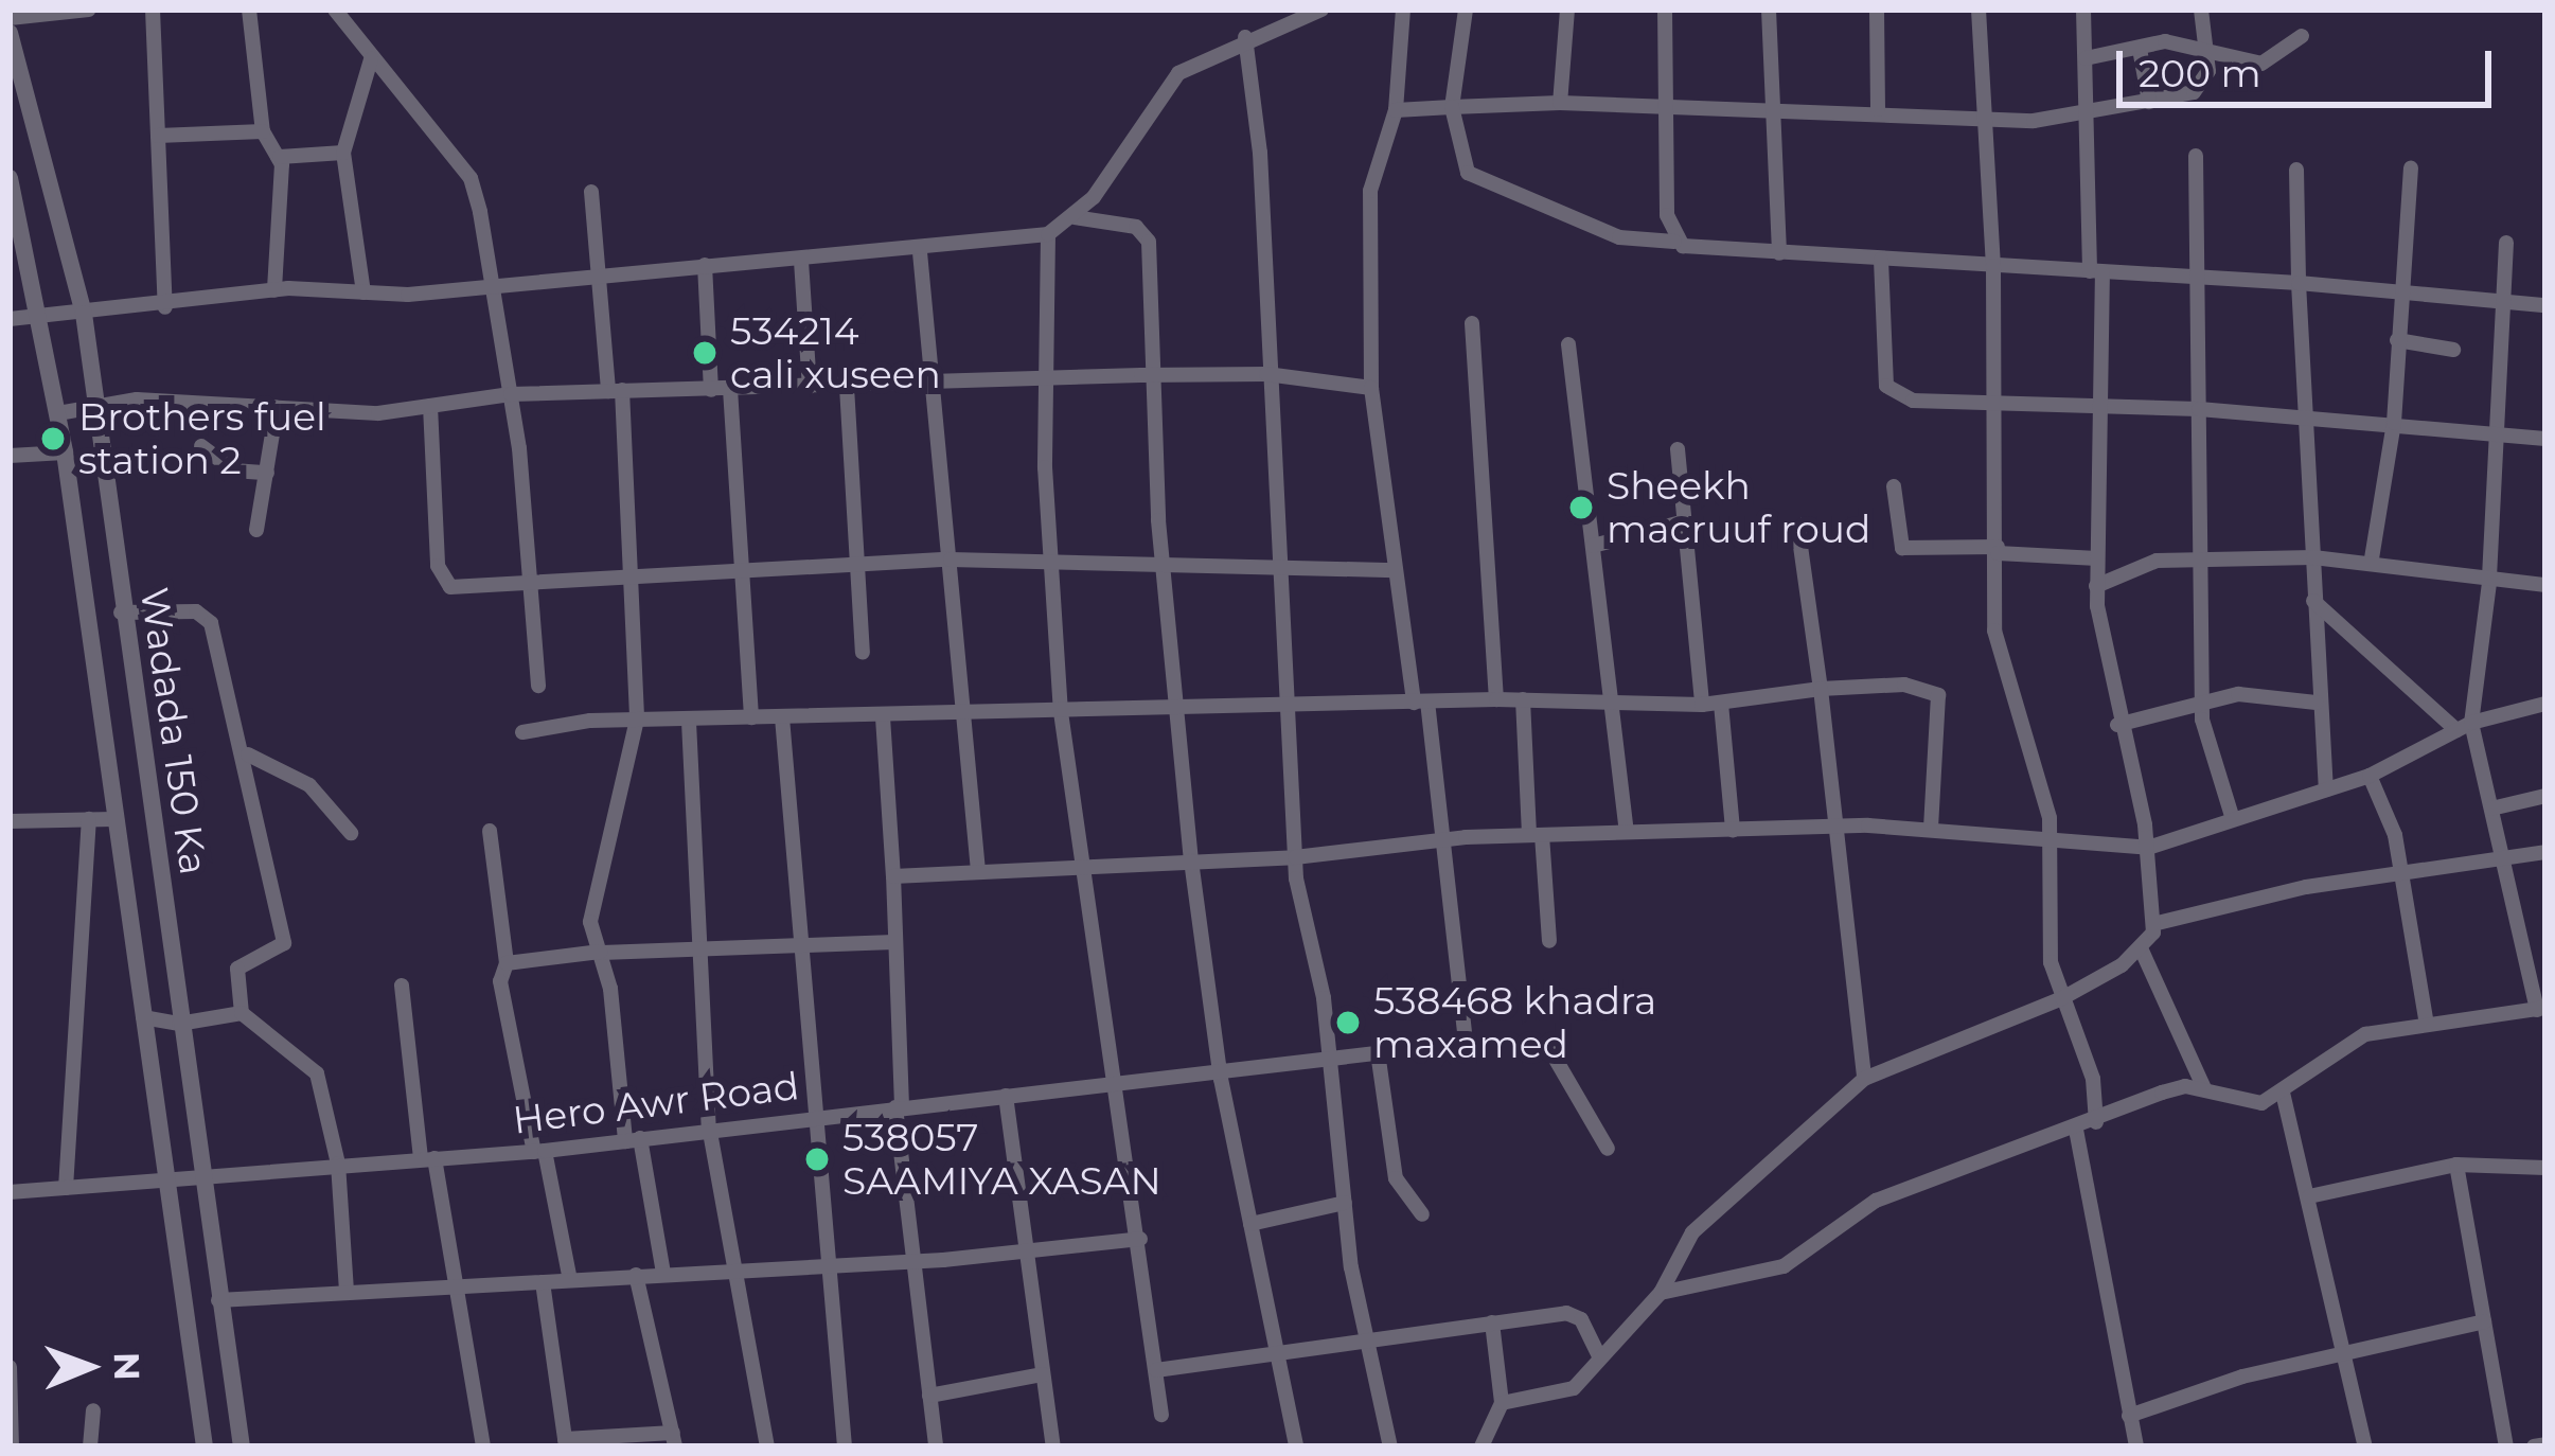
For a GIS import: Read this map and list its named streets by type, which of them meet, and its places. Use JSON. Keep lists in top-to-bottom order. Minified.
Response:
{"streets":{"street":["Wadada 150 Ka","Hero Awr Road"]},"crossings":[["Wadada 150 Ka","Hero Awr Road"]],"places":["534214 cali xuseen","Brothers fuel station 2","Sheekh macruuf roud","538468 khadra maxamed","538057 SAAMIYA XASAN"],"scale_bar":"200 m","north":"right"}
